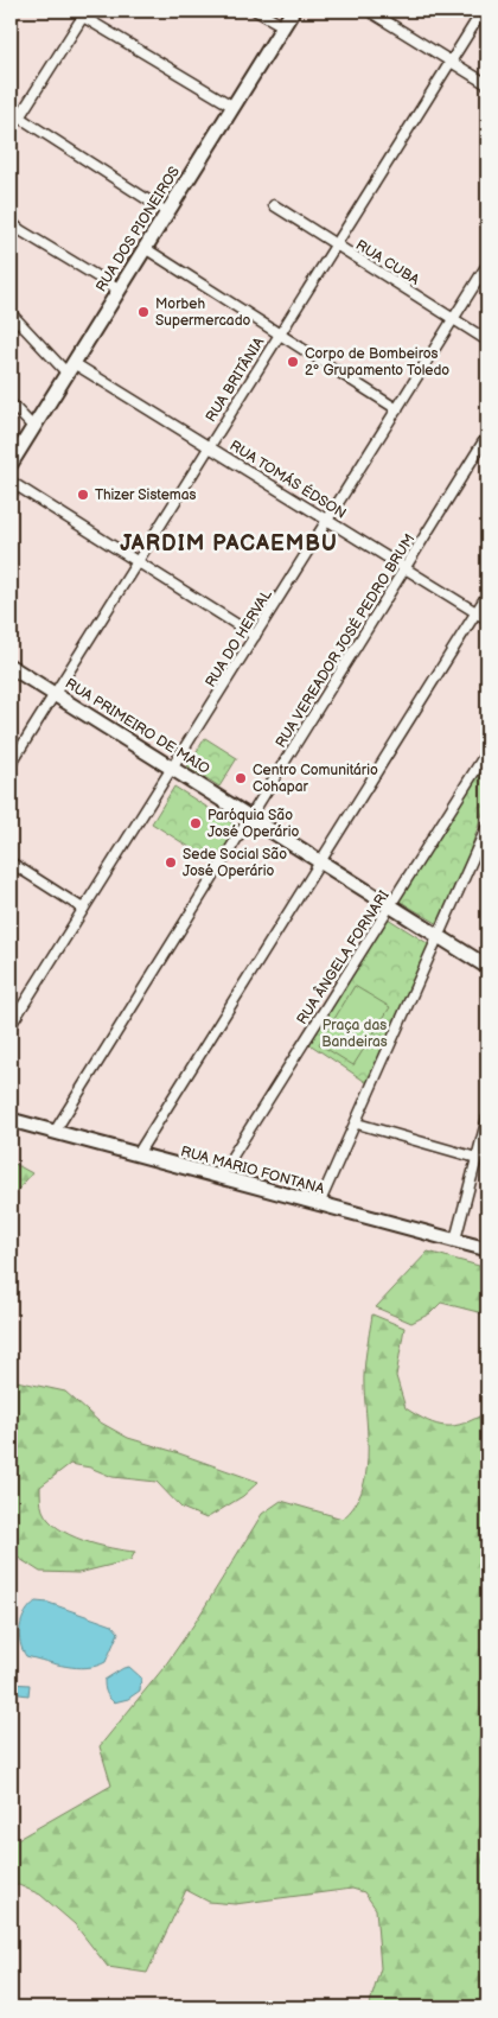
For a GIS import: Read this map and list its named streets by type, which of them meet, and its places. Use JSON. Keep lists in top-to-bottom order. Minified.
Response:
{"streets":{"street":["RUA DOS PIONEIROS","RUA CUBA","RUA BRITÂNIA","RUA TOMÁS ÉDSON","RUA DO HERVAL","RUA VEREADOR JOSÉ PEDRO BRUM","RUA PRIMEIRO DE MAIO","RUA ÂNGELA FORNARI","RUA MARIO FONTANA"]},"crossings":[["RUA DOS PIONEIROS","RUA TOMÁS ÉDSON"],["RUA CUBA","RUA BRITÂNIA"],["RUA CUBA","RUA DO HERVAL"],["RUA BRITÂNIA","RUA TOMÁS ÉDSON"],["RUA BRITÂNIA","RUA PRIMEIRO DE MAIO"],["RUA TOMÁS ÉDSON","RUA DO HERVAL"],["RUA TOMÁS ÉDSON","RUA VEREADOR JOSÉ PEDRO BRUM"],["RUA DO HERVAL","RUA PRIMEIRO DE MAIO"],["RUA VEREADOR JOSÉ PEDRO BRUM","RUA PRIMEIRO DE MAIO"],["RUA VEREADOR JOSÉ PEDRO BRUM","RUA MARIO FONTANA"],["RUA PRIMEIRO DE MAIO","RUA ÂNGELA FORNARI"],["RUA ÂNGELA FORNARI","RUA MARIO FONTANA"]],"districts":["JARDIM PACAEMBU"],"parks":["Praça das Bandeiras"],"places":["Morbeh Supermercado","Corpo de Bombeiros 2º Grupamento Toledo","Thizer Sistemas","Centro Comunitário Cohapar","Paróquia São José Operário","Sede Social São José Operário"]}
